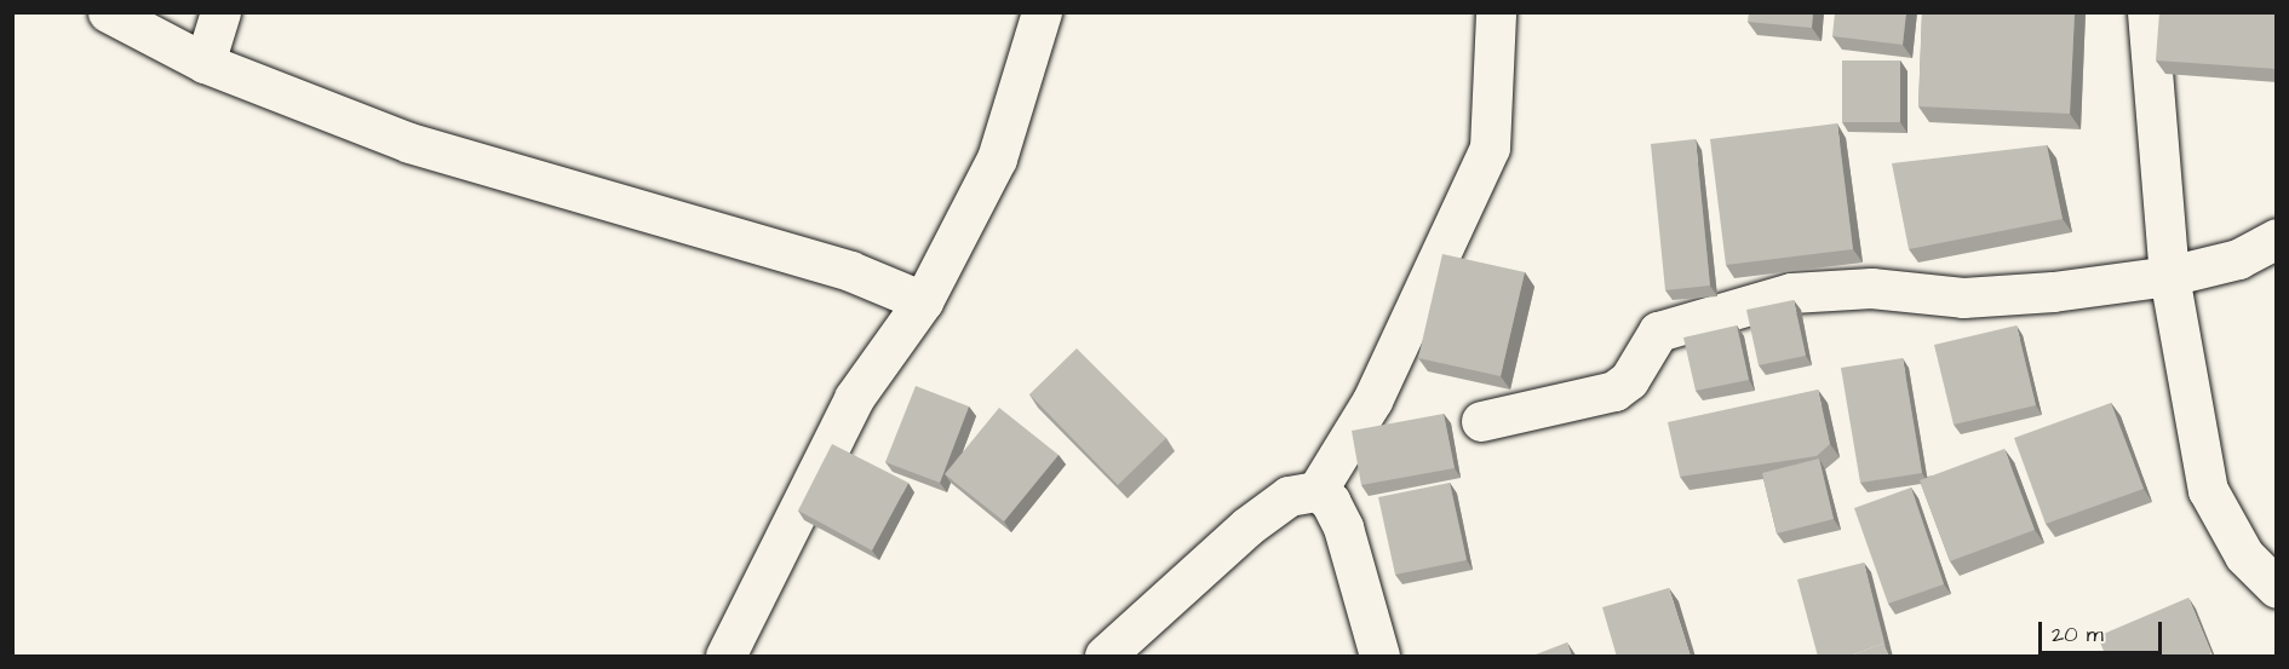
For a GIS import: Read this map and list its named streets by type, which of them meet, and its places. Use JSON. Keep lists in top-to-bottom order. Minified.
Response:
{"scale_bar":"20 m"}
